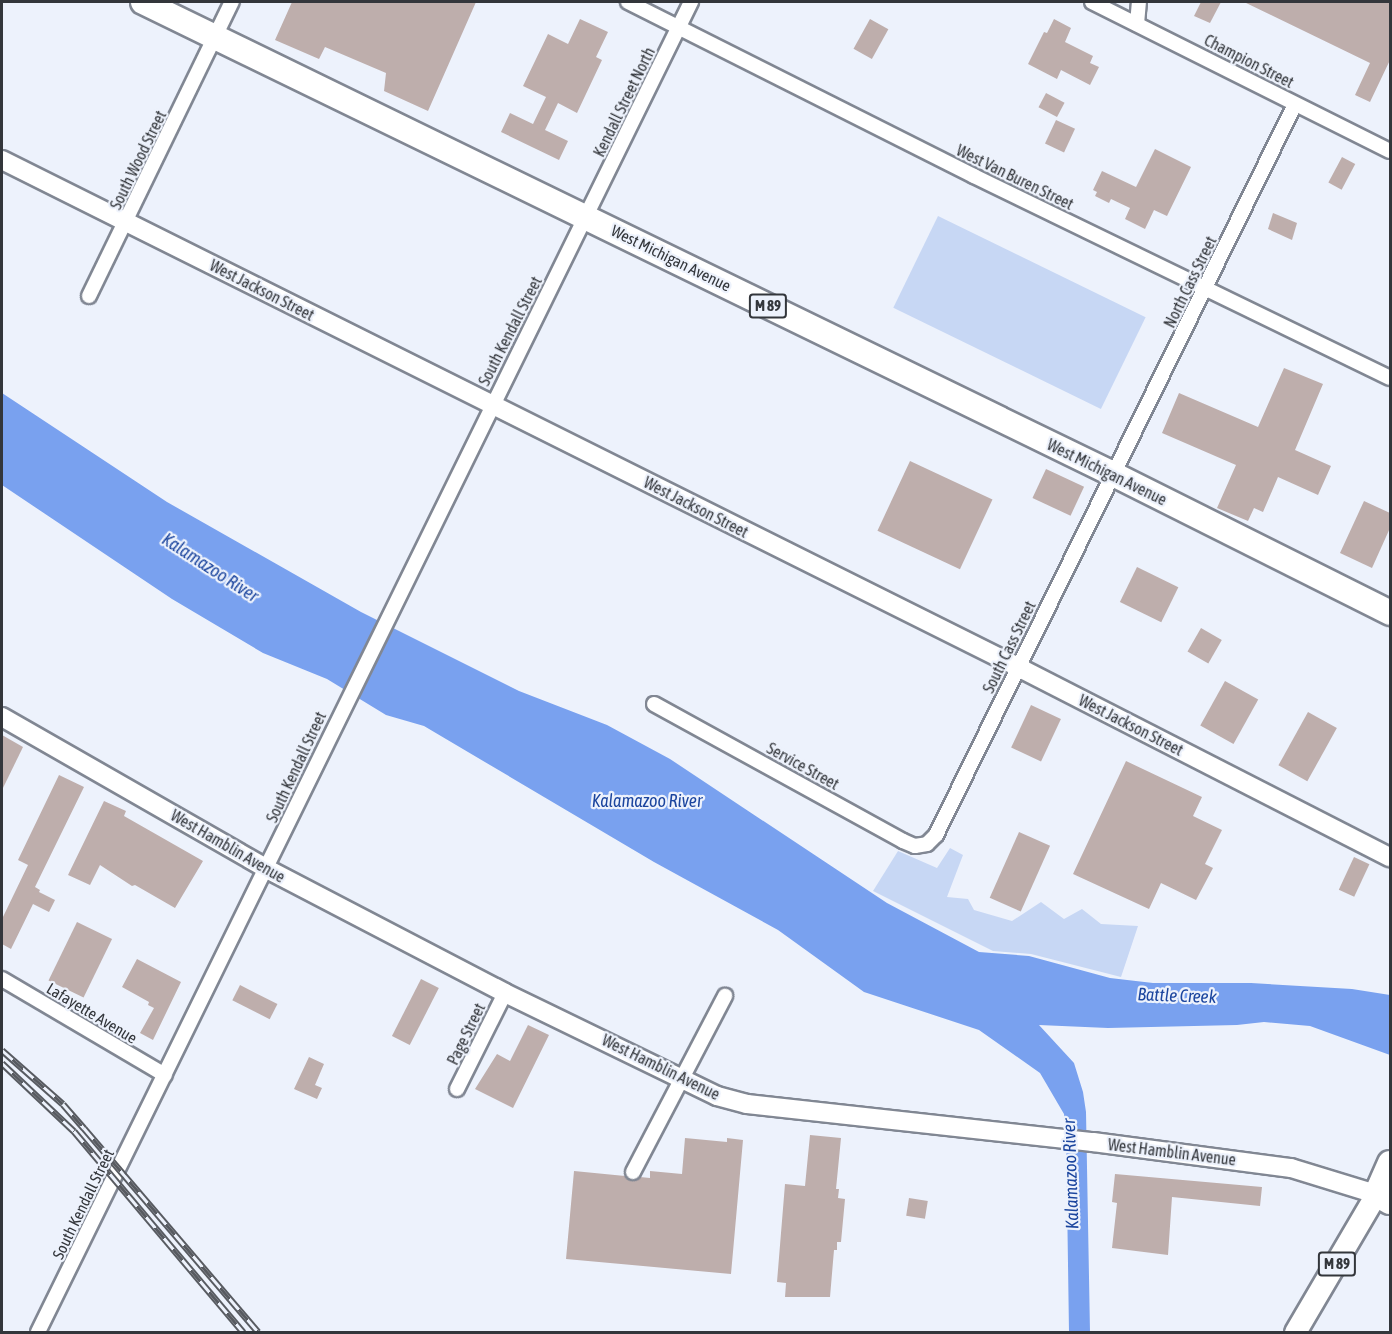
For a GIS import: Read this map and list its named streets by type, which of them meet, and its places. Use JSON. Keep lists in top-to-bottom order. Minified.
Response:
{"streets":{"highway":["West Michigan Avenue","M 89"],"street":["Champion Street","Kendall Street North","South Wood Street","West Van Buren Street","North Cass Street","West Jackson Street","South Kendall Street","South Cass Street","Service Street","West Hamblin Avenue","Lafayette Avenue","Page Street"]},"crossings":[["Champion Street","North Cass Street"],["Kendall Street North","West Van Buren Street"],["Kendall Street North","West Michigan Avenue"],["Kendall Street North","South Kendall Street"],["South Wood Street","West Michigan Avenue"],["South Wood Street","West Jackson Street"],["West Van Buren Street","North Cass Street"],["West Michigan Avenue","North Cass Street"],["West Michigan Avenue","South Kendall Street"],["West Michigan Avenue","South Cass Street"],["North Cass Street","South Cass Street"],["West Jackson Street","South Kendall Street"],["West Jackson Street","South Cass Street"],["M 89","West Hamblin Avenue"],["South Kendall Street","West Hamblin Avenue"],["South Kendall Street","Lafayette Avenue"],["South Cass Street","Service Street"],["West Hamblin Avenue","Page Street"]],"water":["Kalamazoo River","Battle Creek"]}
